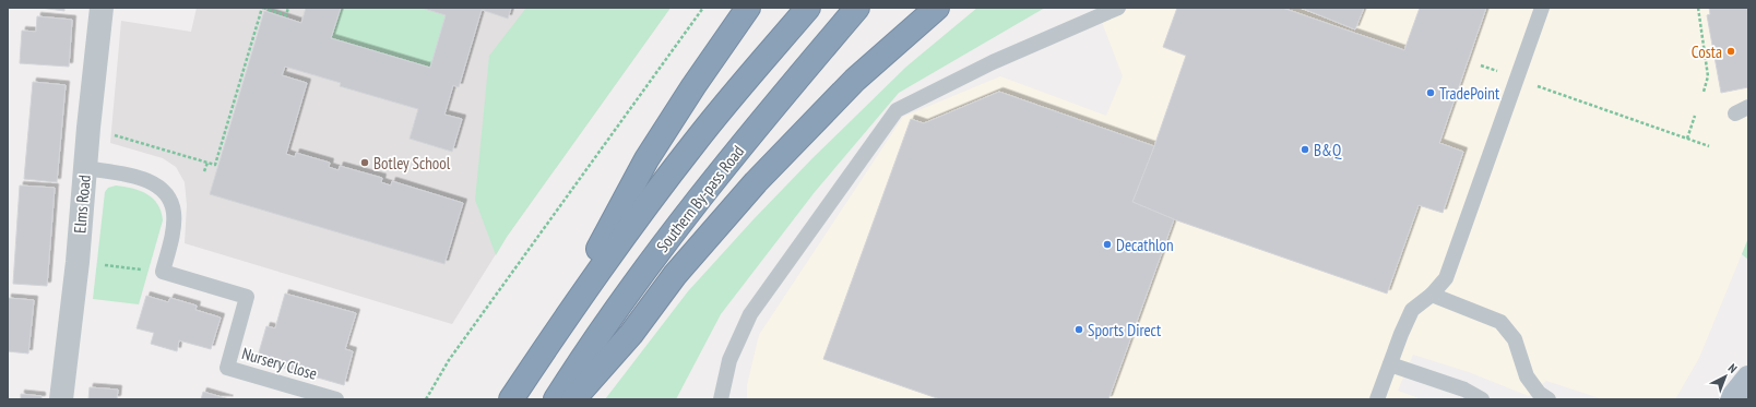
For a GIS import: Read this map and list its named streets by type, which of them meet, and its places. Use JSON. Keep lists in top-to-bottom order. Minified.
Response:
{"streets":{"highway":["Southern By-pass Road"],"street":["Elms Road"],"lane":["Nursery Close"]},"places":["Costa","TradePoint","B&Q","Botley School","Decathlon","Sports Direct"],"north":"top right"}
